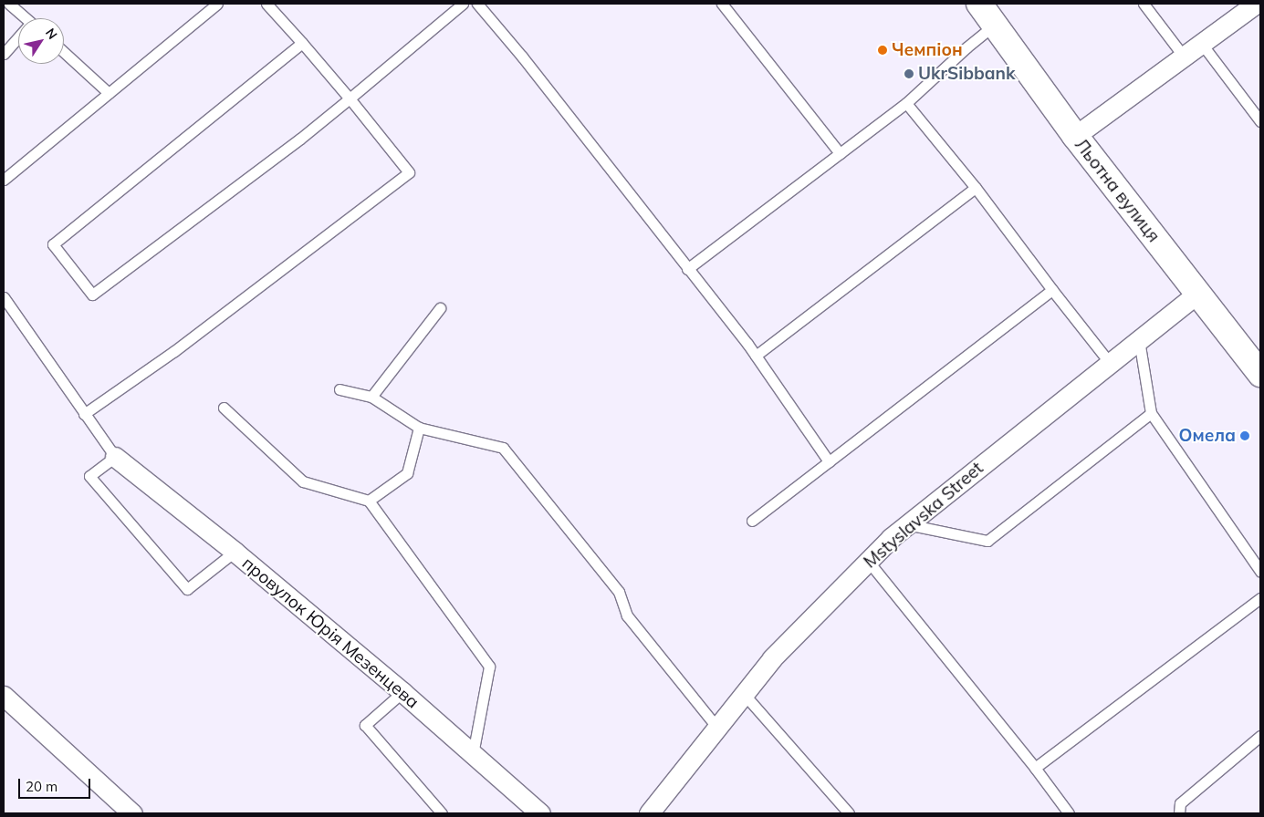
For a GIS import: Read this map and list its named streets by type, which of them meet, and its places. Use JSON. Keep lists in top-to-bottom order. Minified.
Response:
{"streets":{"street":["Льотна вулиця","Mstyslavska Street","провулок Юрія Мезенцева"]},"crossings":[["Льотна вулиця","Mstyslavska Street"]],"places":["Чемпіон","UkrSibbank","Омела"],"scale_bar":"20 m","north":"top right"}
